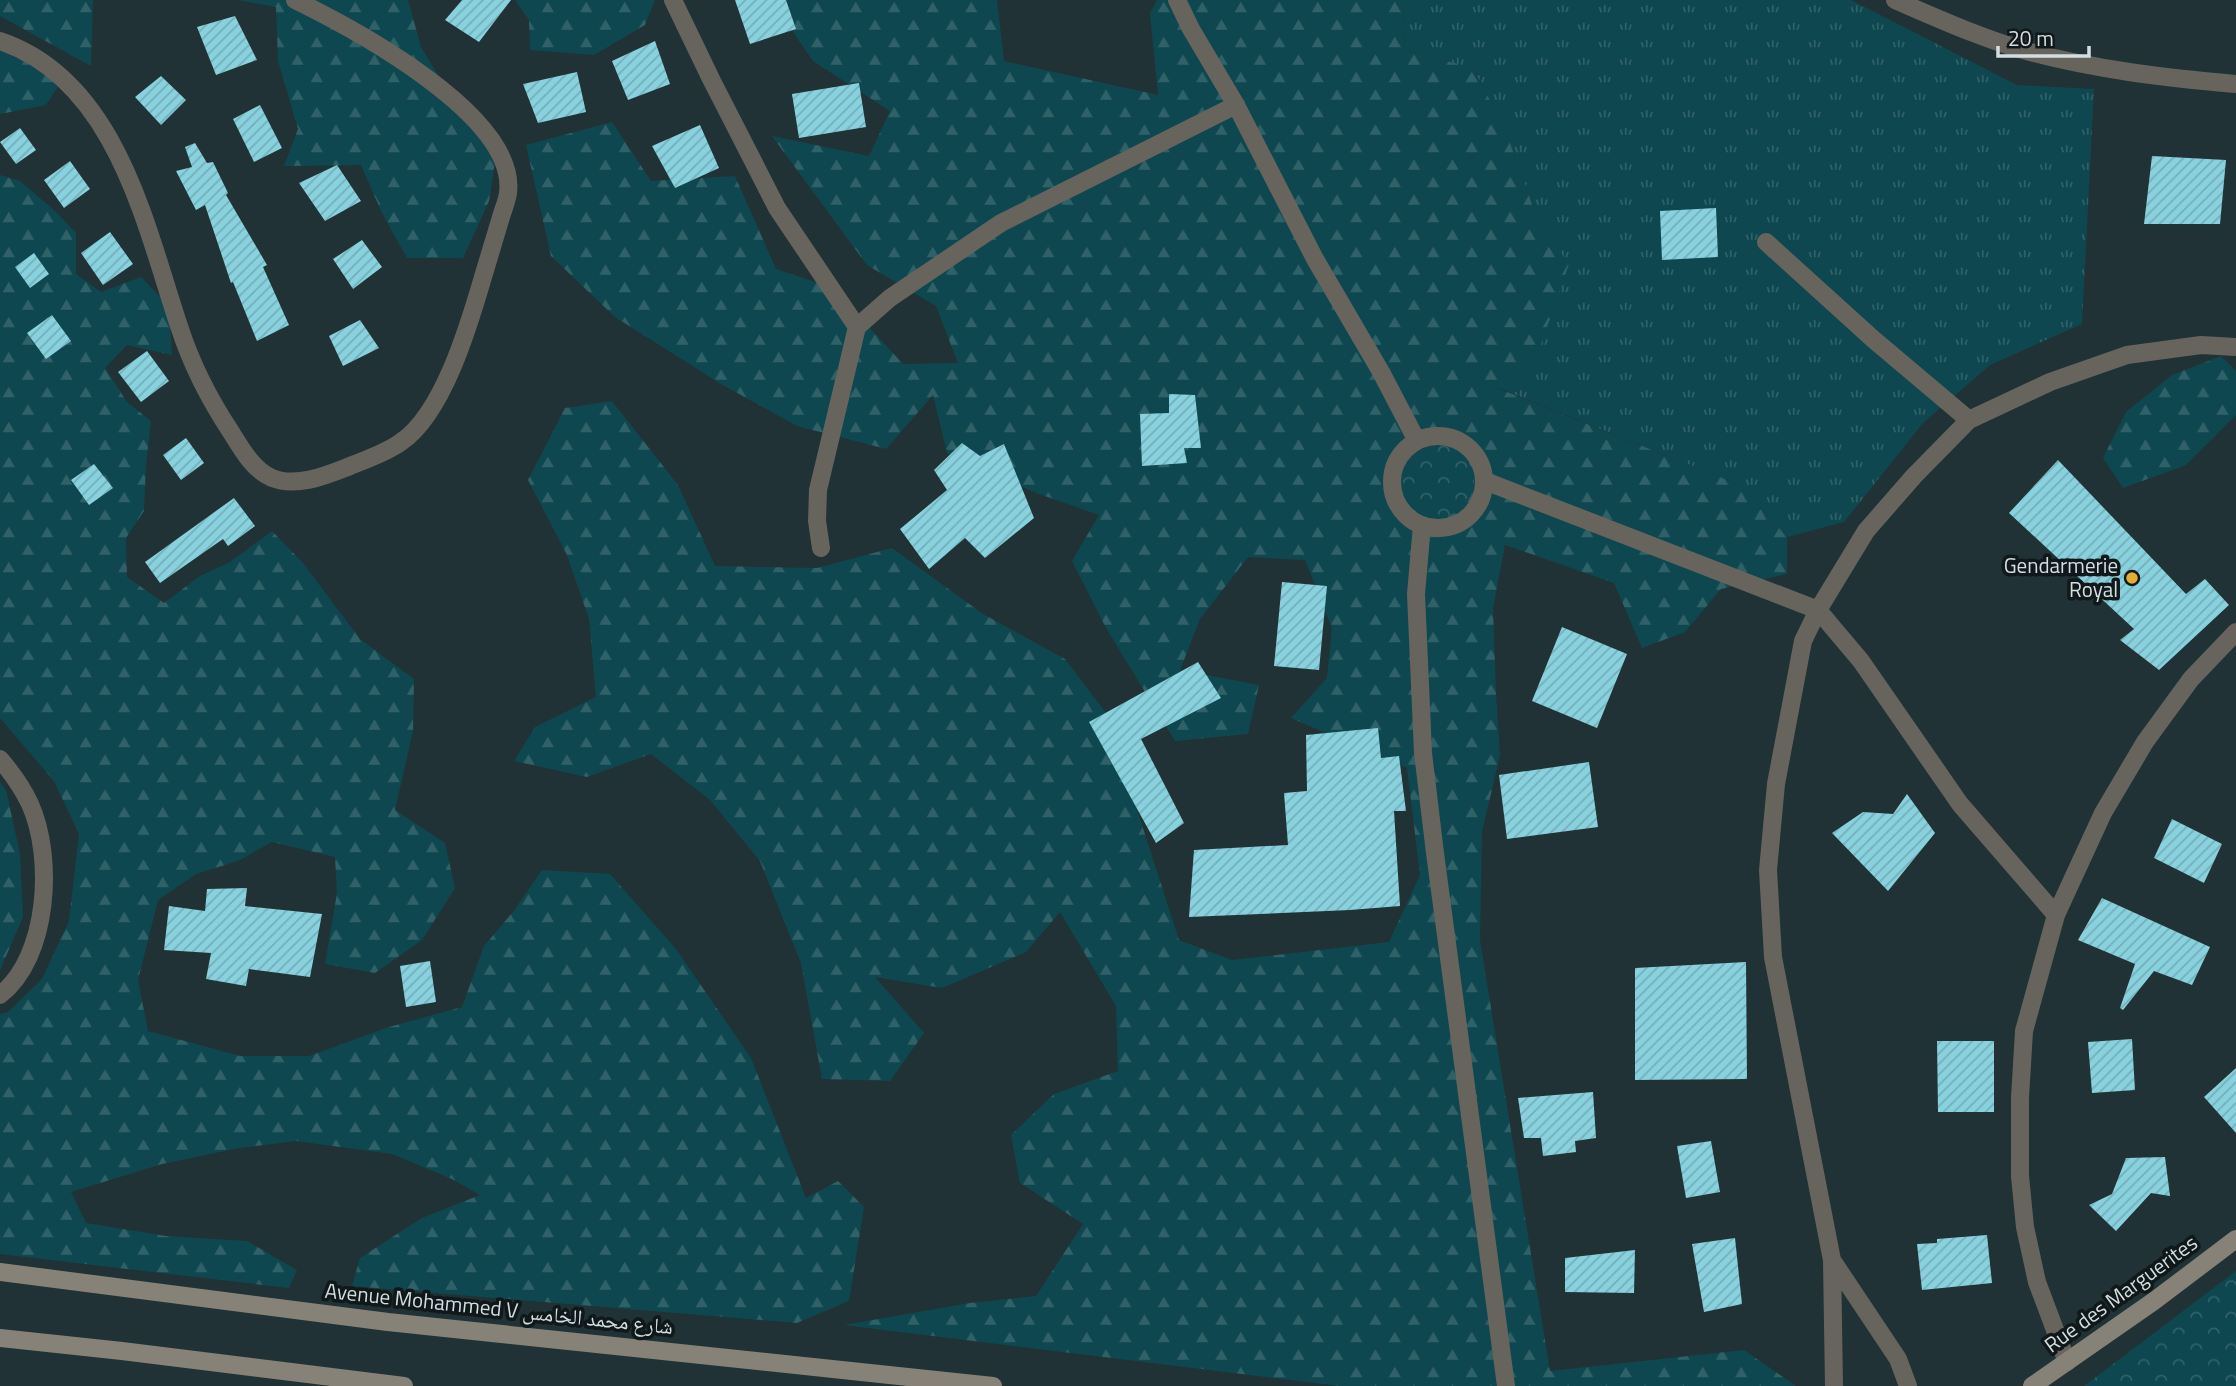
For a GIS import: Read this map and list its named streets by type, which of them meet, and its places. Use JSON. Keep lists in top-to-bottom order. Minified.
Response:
{"streets":{"main road":["Rue des Marguerites","Avenue Mohammed V شارع محمد الخامس"]},"places":["Gendarmerie Royal"],"scale_bar":"20 m"}
